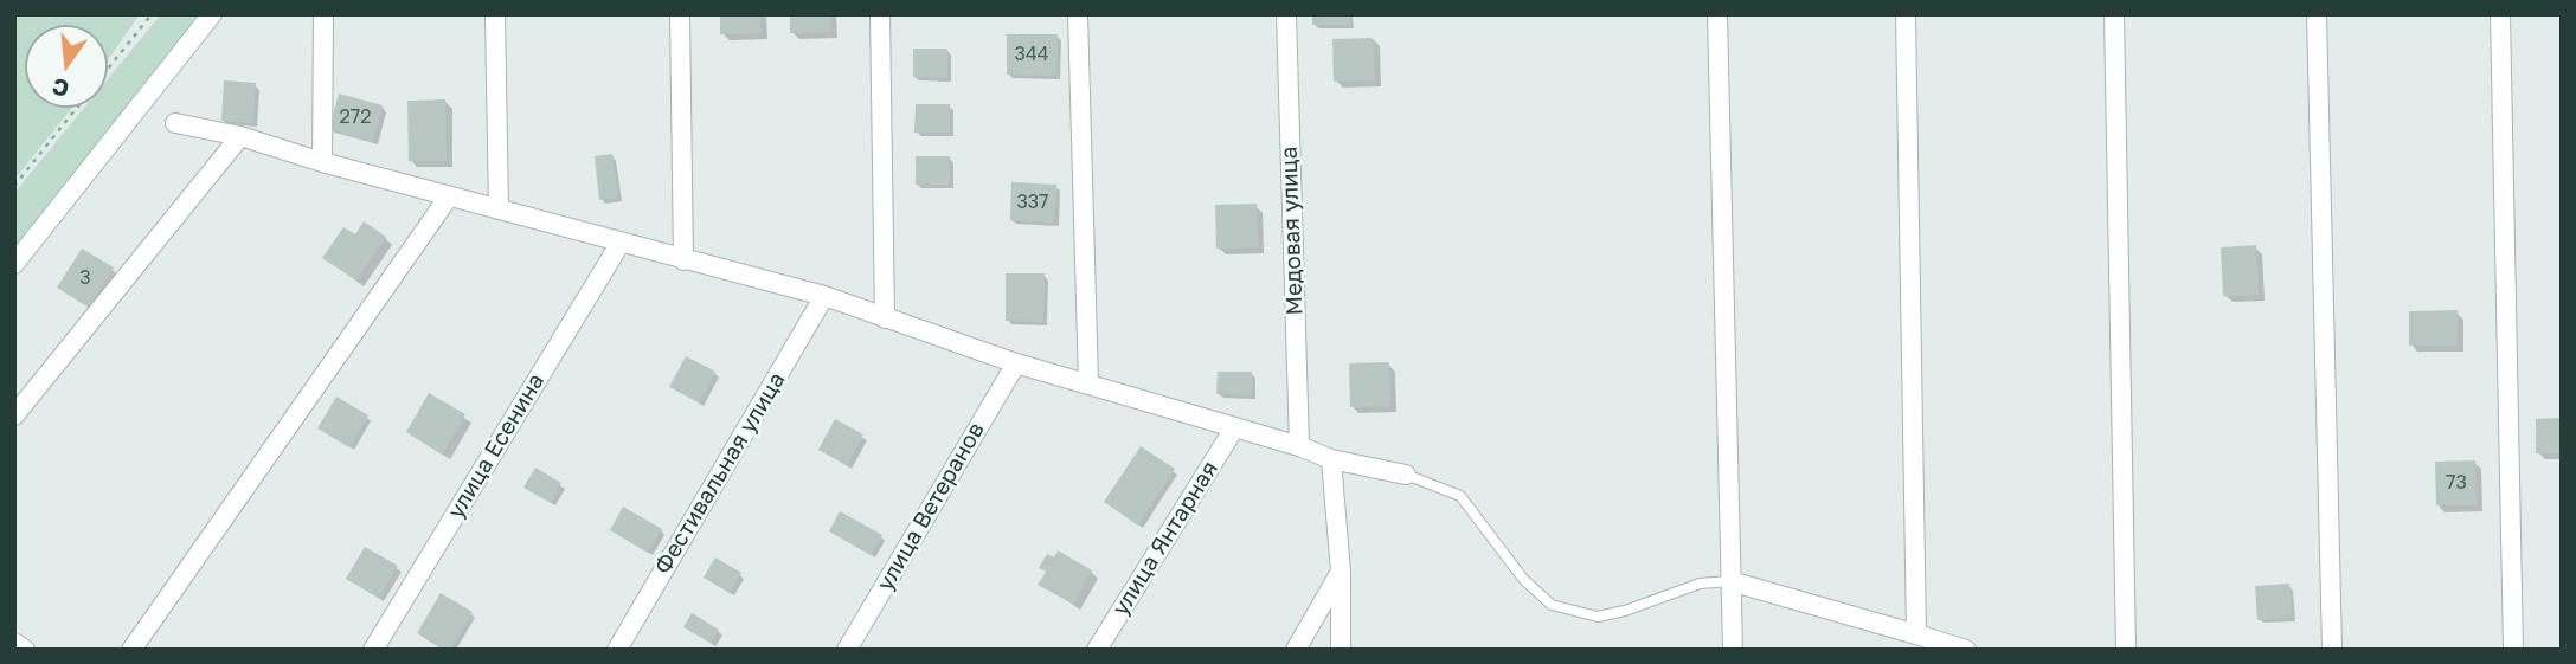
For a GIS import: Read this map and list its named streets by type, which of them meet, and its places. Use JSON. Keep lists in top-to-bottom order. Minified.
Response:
{"streets":{"street":["Медовая улица","улица Есенина","Фестивальная улица","улица Ветеранов","улица Янтарная"]},"house_numbers":["344","272","337","3","73"],"north":"bottom"}
